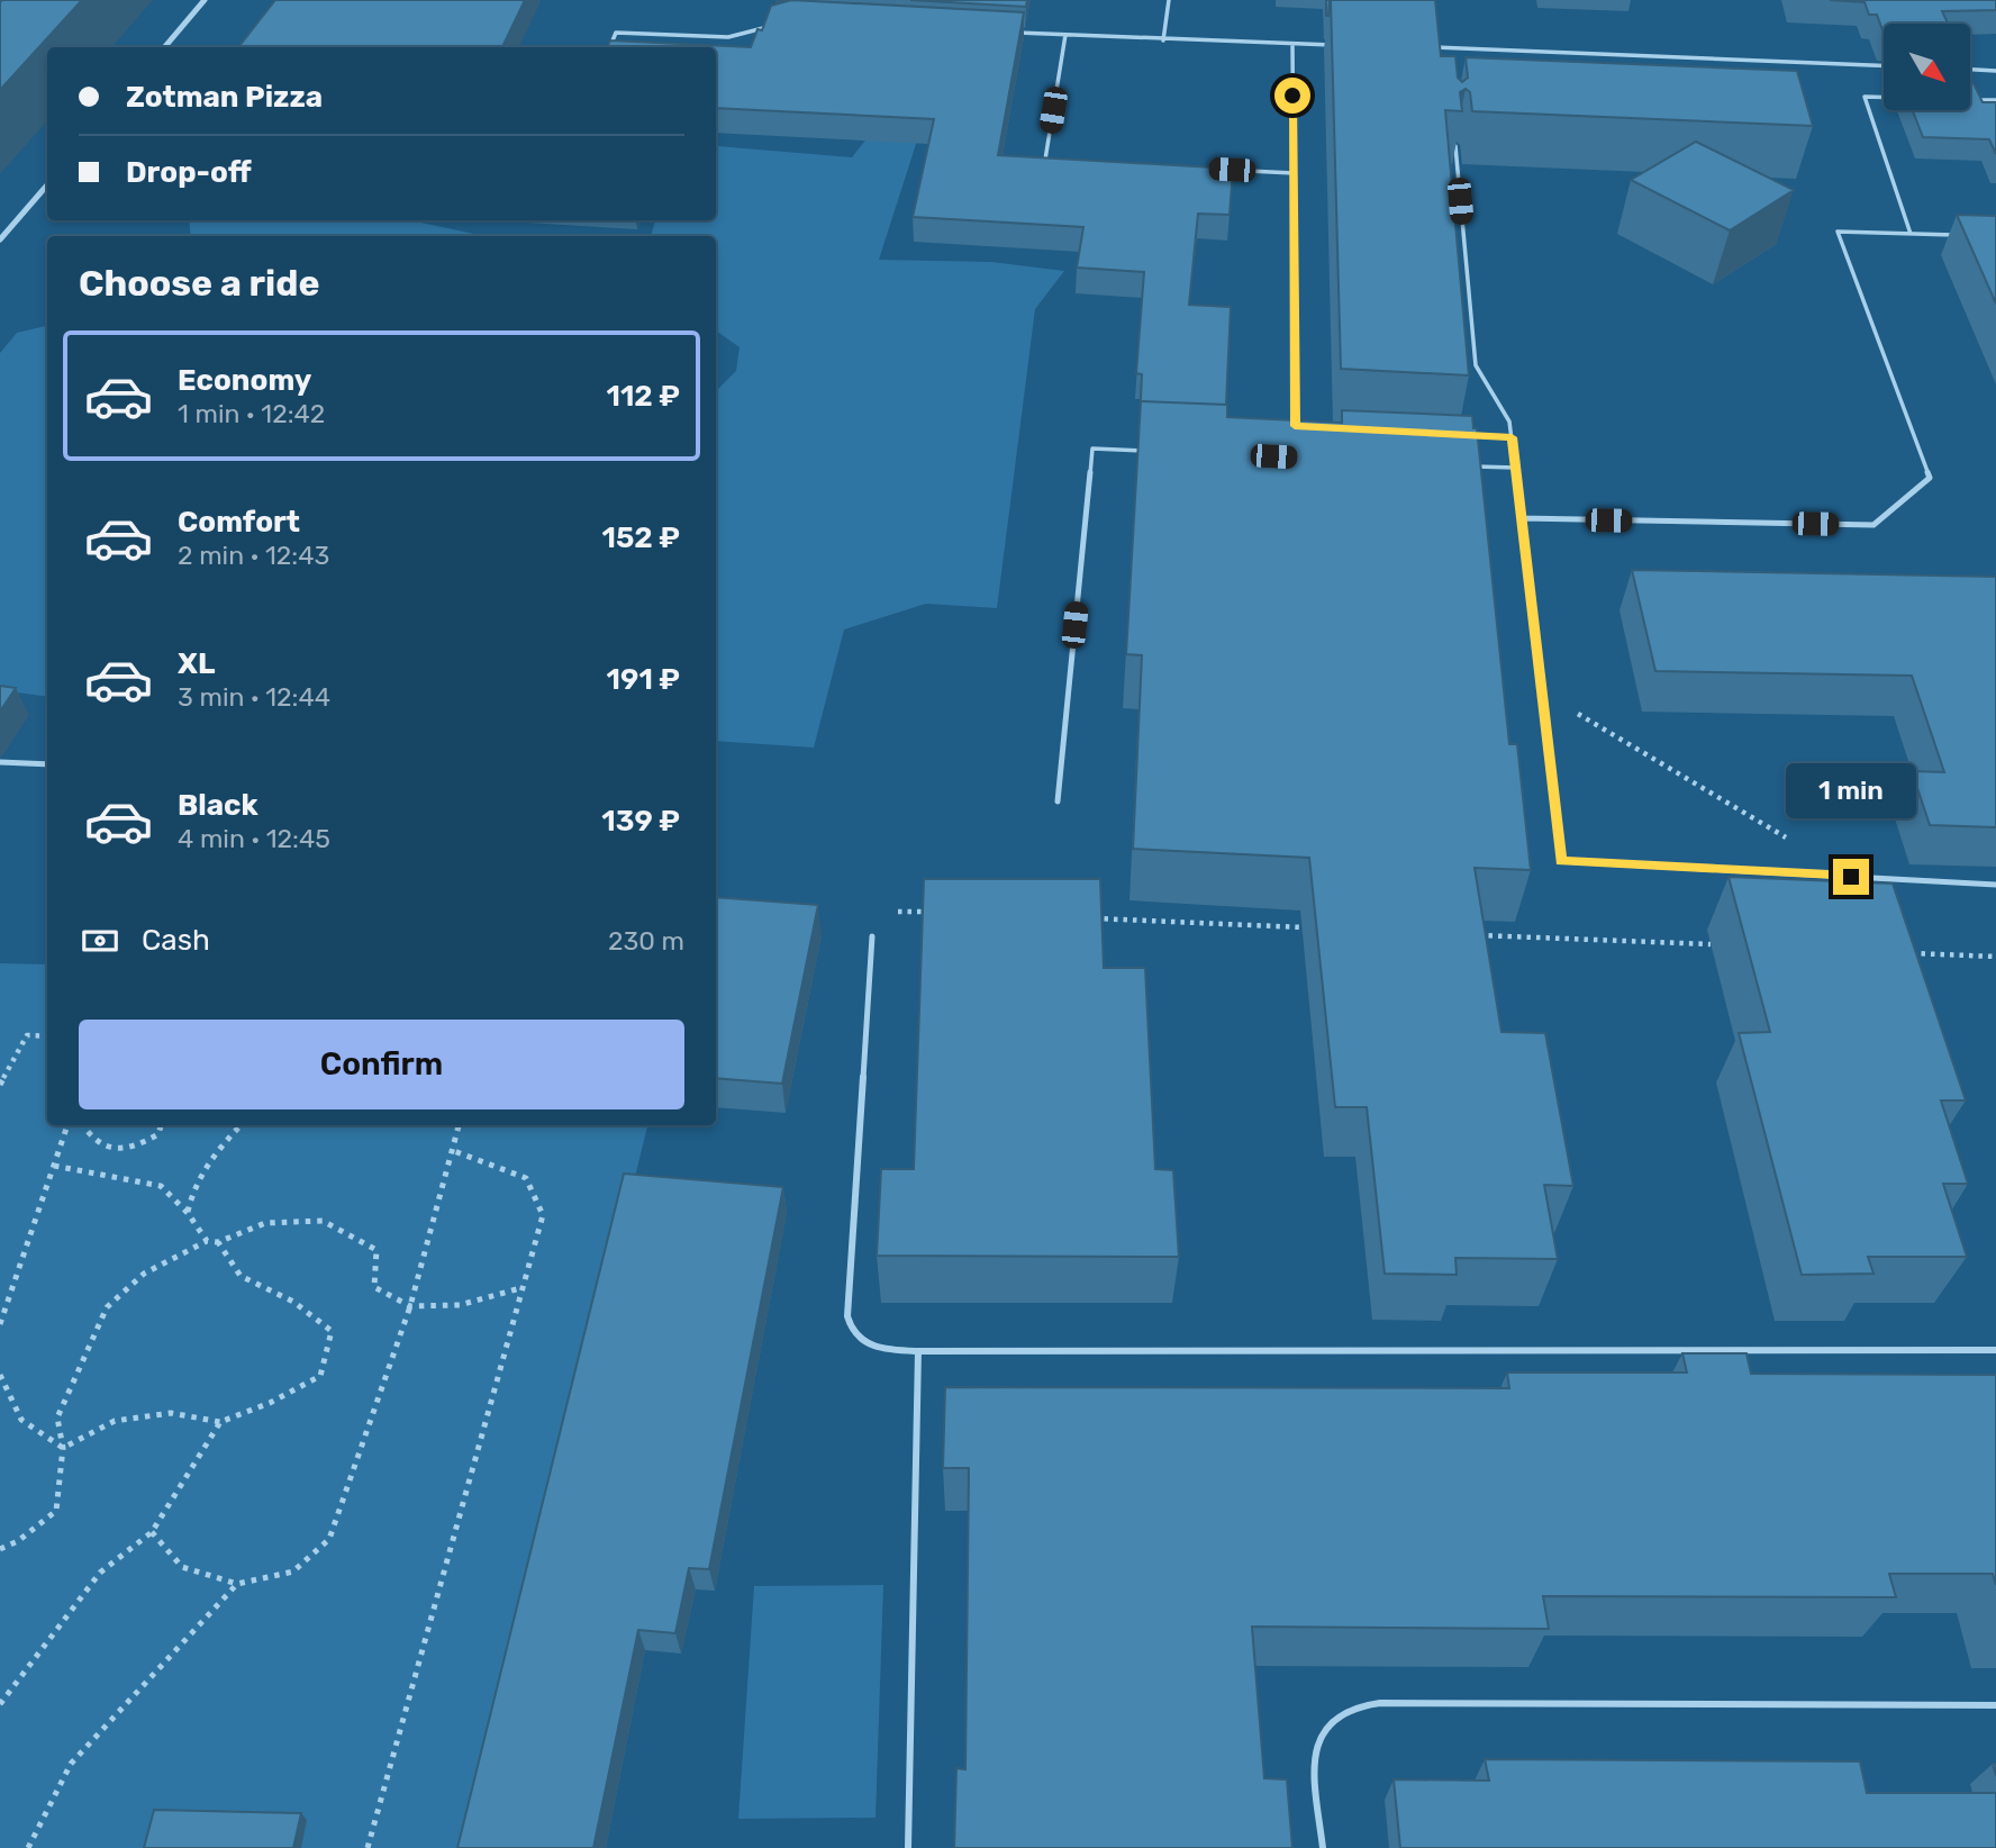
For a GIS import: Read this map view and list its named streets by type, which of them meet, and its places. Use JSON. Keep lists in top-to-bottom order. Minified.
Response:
{"north":"bottom right","page":{"banner":["Zotman Pizza","Drop-off"],"heading":"Choose a ride","list":[{"name":"Economy","note":"1 min · 12:42","value":"112 ₽"},{"name":"Comfort","note":"2 min · 12:43","value":"152 ₽"},{"name":"XL","note":"3 min · 12:44","value":"191 ₽"},{"name":"Black","note":"4 min · 12:45","value":"139 ₽"}],"bubble":"1 min","pay":["Cash","230 m"],"buttons":"Confirm"}}
